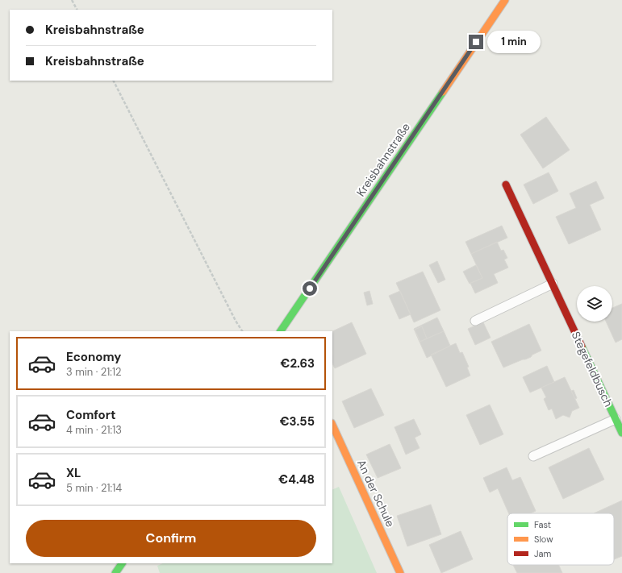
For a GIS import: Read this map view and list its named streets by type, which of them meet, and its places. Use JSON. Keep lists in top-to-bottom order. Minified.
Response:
{"streets":{"street":["Kreisbahnstraße","Stegefeldbusch","An der Schule"]},"legend":["Fast","Slow","Jam"],"page":{"banner":["Kreisbahnstraße","Kreisbahnstraße"],"bubble":"1 min","list":[{"name":"Economy","note":"3 min · 21:12","value":"€2.63"},{"name":"Comfort","note":"4 min · 21:13","value":"€3.55"},{"name":"XL","note":"5 min · 21:14","value":"€4.48"}],"buttons":"Confirm"}}
